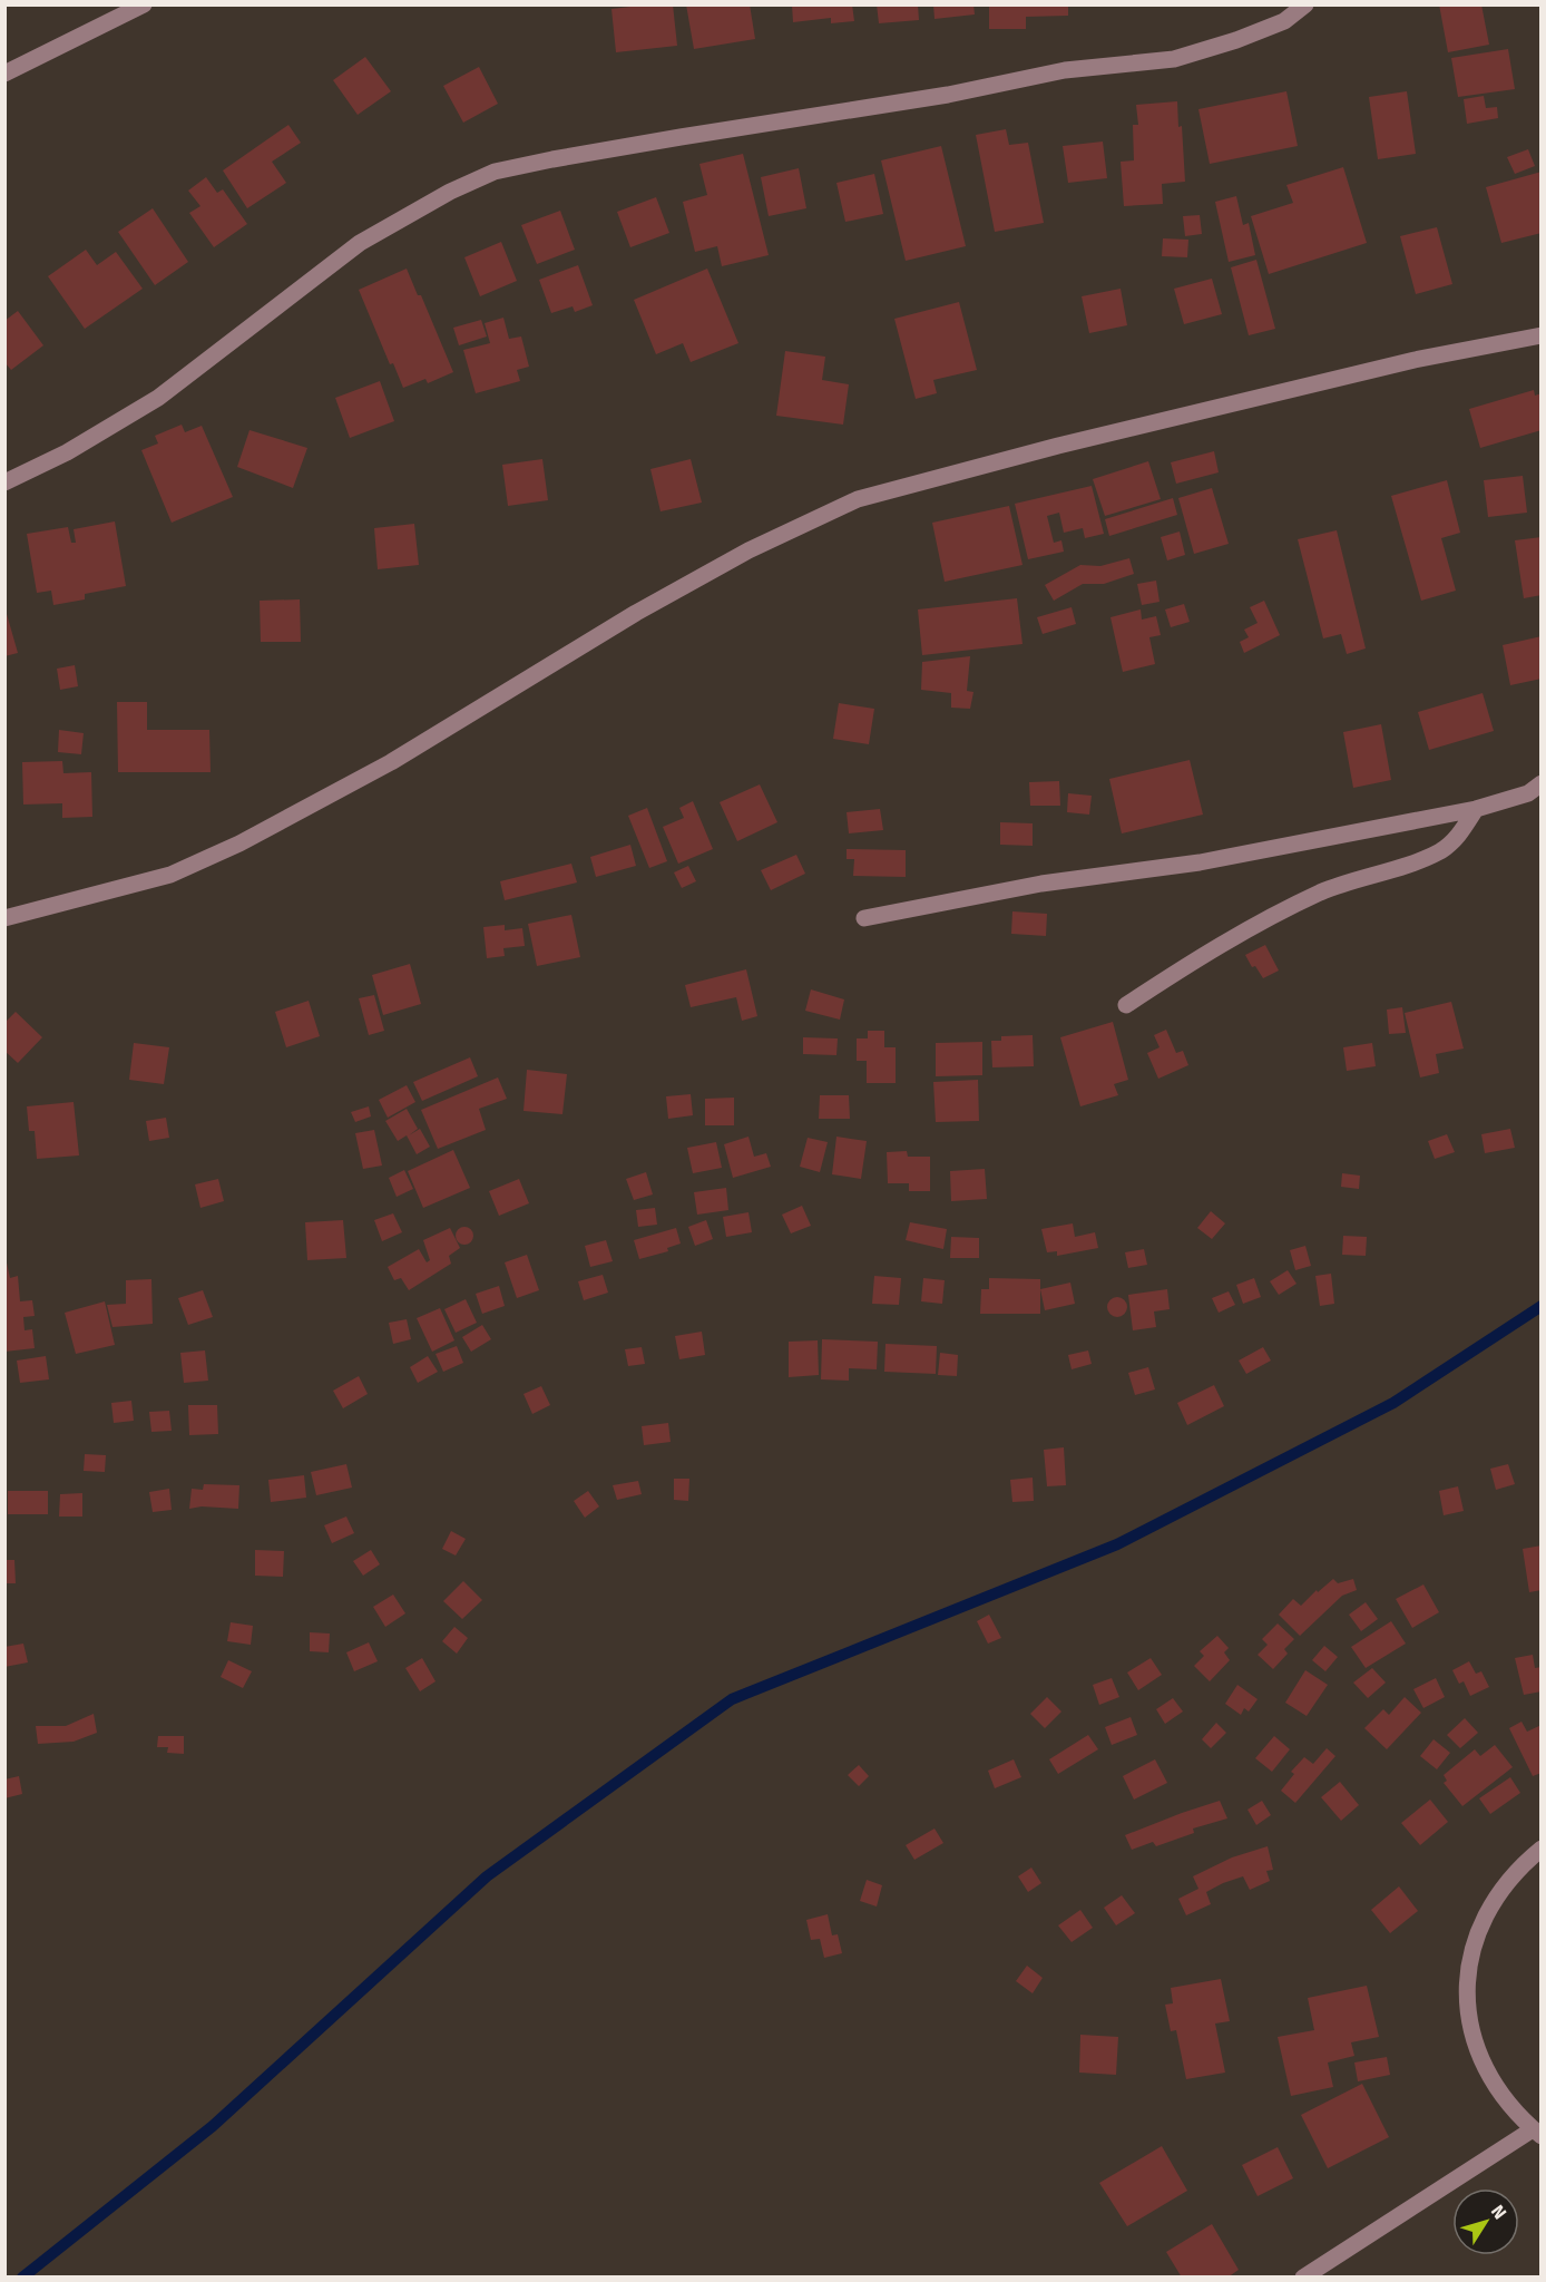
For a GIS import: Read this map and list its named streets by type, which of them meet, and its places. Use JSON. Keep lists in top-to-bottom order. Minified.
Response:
{"north":"top right"}
